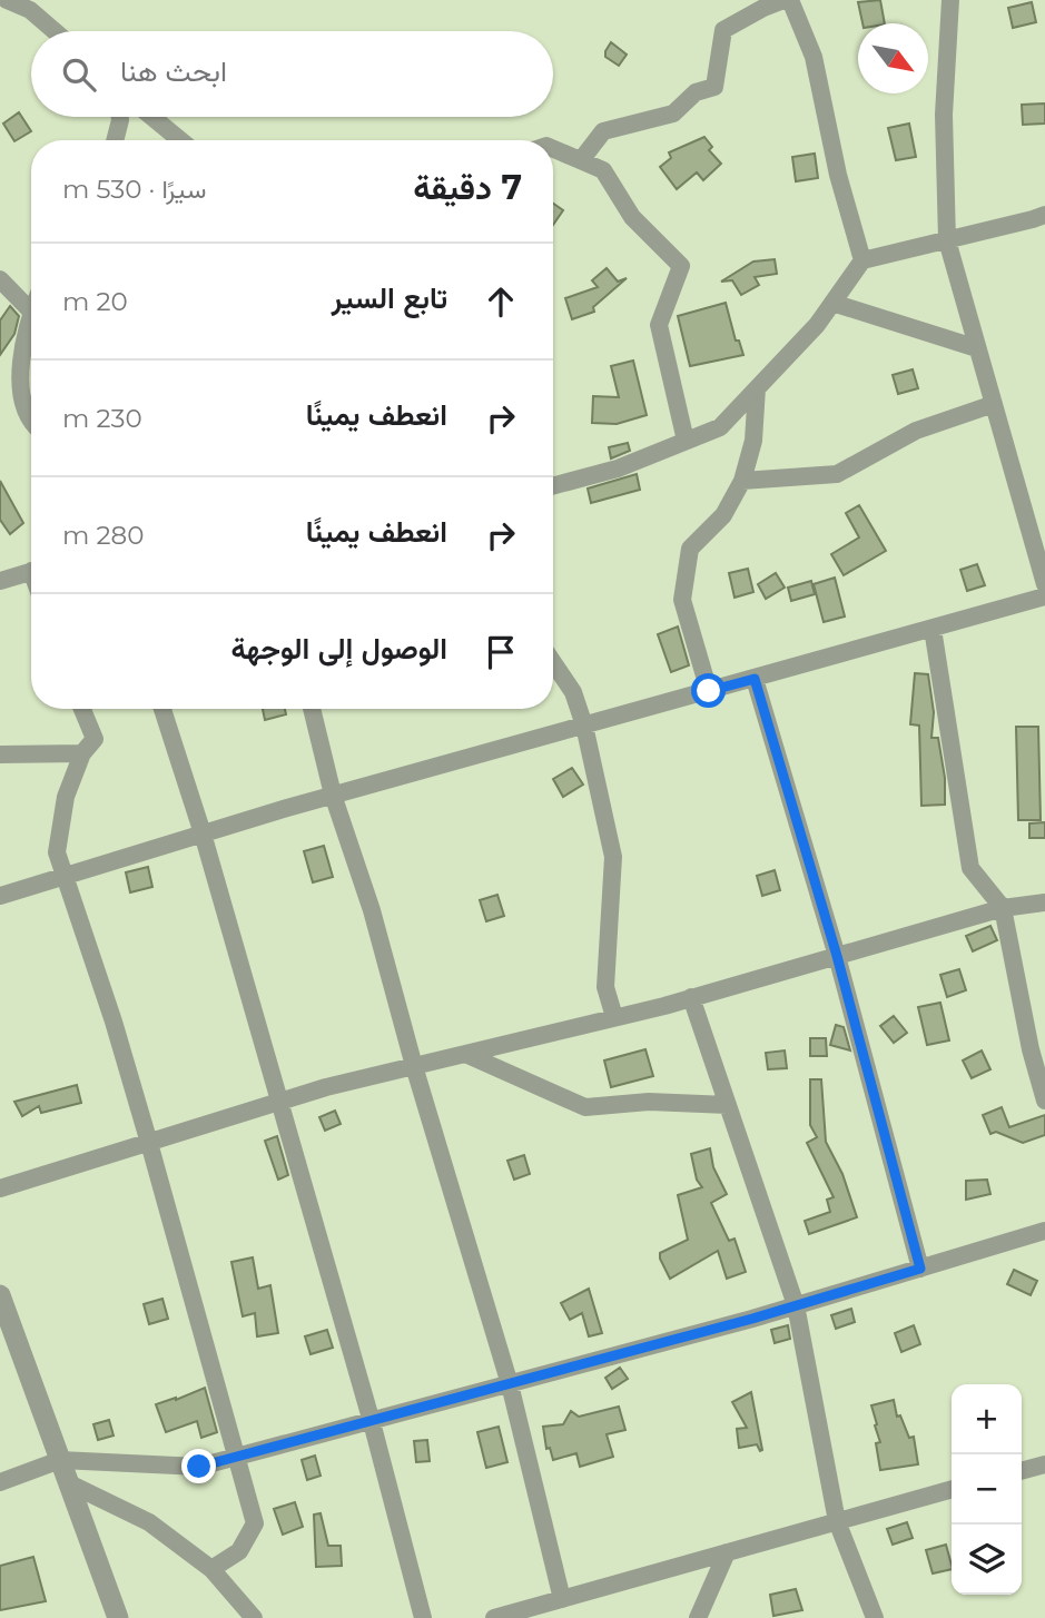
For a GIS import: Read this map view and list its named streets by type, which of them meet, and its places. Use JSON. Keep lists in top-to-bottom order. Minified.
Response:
{"north":"bottom right","page":{"search":"ابحث هنا","heading":["7 دقيقة","سيرًا · 530 m"],"list":[["تابع السير","20 m"],["انعطف يمينًا","230 m"],["انعطف يمينًا","280 m"],"الوصول إلى الوجهة"],"map_buttons":["+","−"]}}
